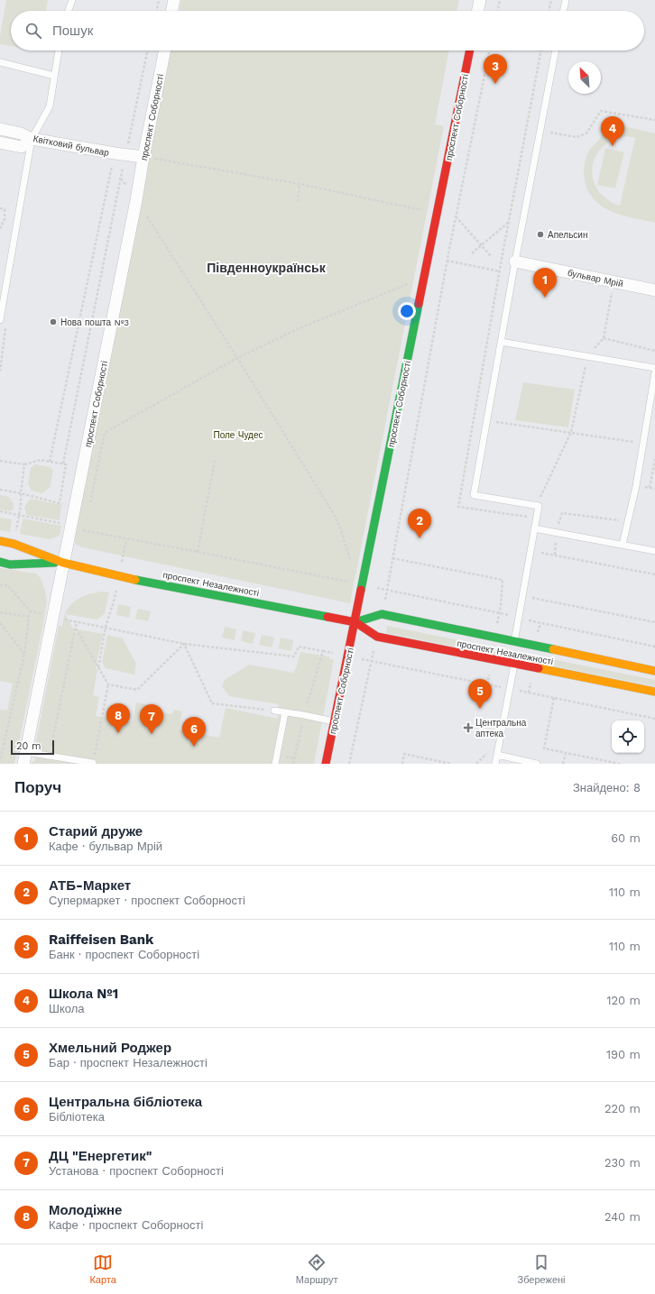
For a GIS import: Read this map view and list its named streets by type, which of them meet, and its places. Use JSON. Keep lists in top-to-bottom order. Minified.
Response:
{"streets":{"street":["проспект Соборності","Квітковий бульвар","бульвар Мрій","проспект Незалежності"]},"crossings":[["проспект Соборності","Квітковий бульвар"],["проспект Соборності","проспект Незалежності"]],"districts":["Південноукраїнськ"],"parks":["Поле Чудес"],"places":{"other":["Апельсин","Нова пошта №3"],"health":["Центральна аптека"]},"scale_bar":"20 m","north":"top left","page":{"search":"Пошук","pins":["3","4","1","2","5","8","7","6"],"scale":"20 m","heading":["Поруч","Знайдено: 8"],"list":[{"mark":"1","name":"Старий друже","note":"Кафе · бульвар Мрій","value":"60 m"},{"mark":"2","name":"АТБ-Маркет","note":"Супермаркет · проспект Соборності","value":"110 m"},{"mark":"3","name":"Raiffeisen Bank","note":"Банк · проспект Соборності","value":"110 m"},{"mark":"4","name":"Школа №1","note":"Школа","value":"120 m"},{"mark":"5","name":"Хмельний Роджер","note":"Бар · проспект Незалежності","value":"190 m"},{"mark":"6","name":"Центральна бібліотека","note":"Бібліотека","value":"220 m"},{"mark":"7","name":"ДЦ \"Енергетик\"","note":"Установа · проспект Соборності","value":"230 m"},{"mark":"8","name":"Молодіжне","note":"Кафе · проспект Соборності","value":"240 m"}],"nav":["Карта","Маршрут","Збережені"]}}
